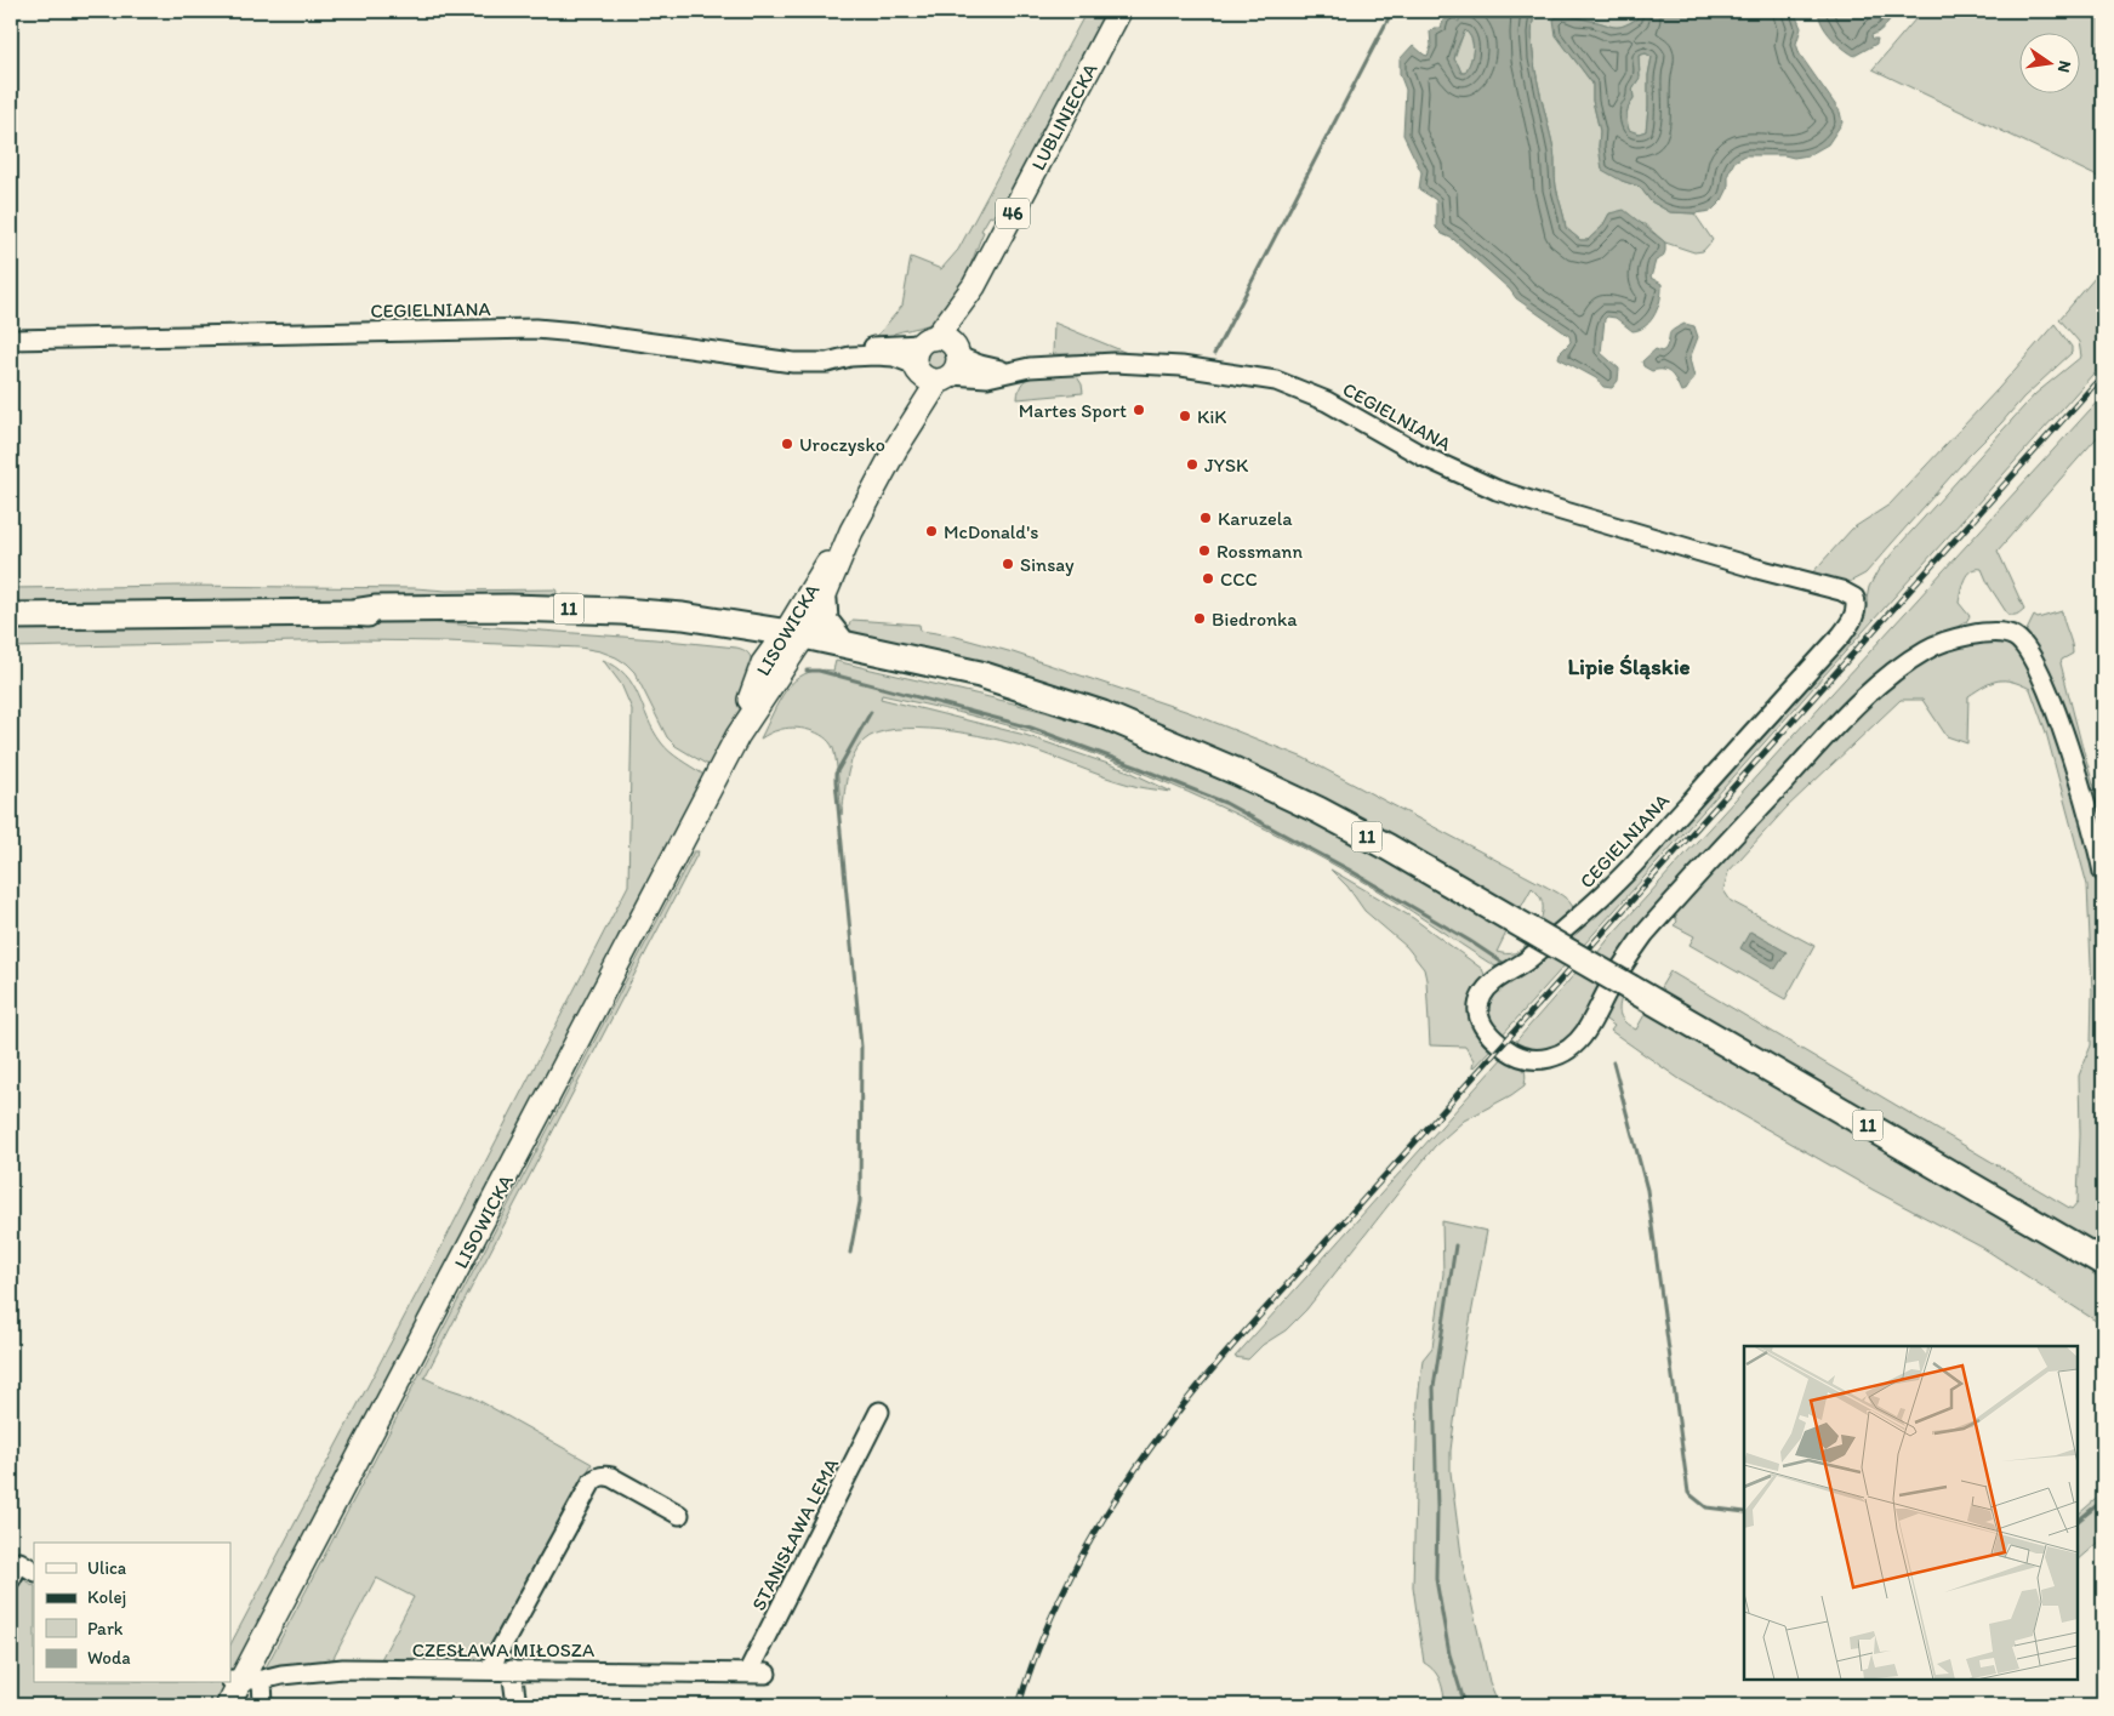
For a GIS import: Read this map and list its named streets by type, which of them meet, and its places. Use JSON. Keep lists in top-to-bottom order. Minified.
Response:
{"streets":{"highway":["11"],"main road":["LUBLINIECKA","46","LISOWICKA"],"street":["CEGIELNIANA","STANISŁAWA LEMA","CZESŁAWA MIŁOSZA"]},"crossings":[["LUBLINIECKA","CEGIELNIANA"],["LUBLINIECKA","LISOWICKA"],["CEGIELNIANA","LISOWICKA"],["11","LISOWICKA"],["LISOWICKA","CZESŁAWA MIŁOSZA"],["STANISŁAWA LEMA","CZESŁAWA MIŁOSZA"]],"districts":["Lipie Śląskie"],"places":["Martes Sport","KiK","Uroczysko","JYSK","Karuzela","McDonald's","Rossmann","Sinsay","CCC","Biedronka"],"legend":["Ulica","Kolej","Park","Woda"],"north":"right"}
